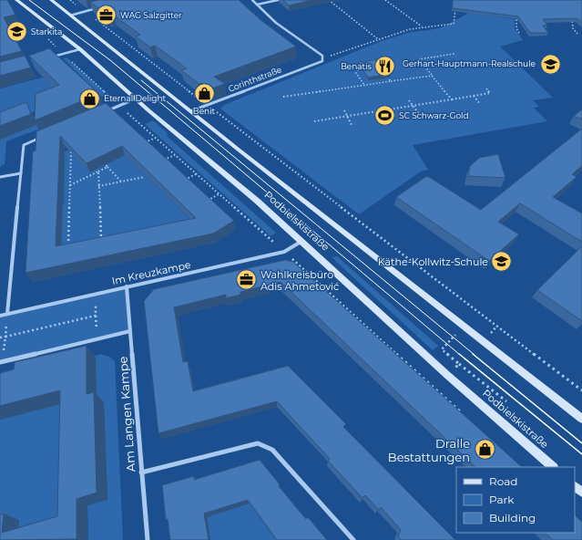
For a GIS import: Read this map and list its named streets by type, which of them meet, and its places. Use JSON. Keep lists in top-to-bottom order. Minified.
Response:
{"streets":{"main road":["Podbielskistraße"],"street":["Corinthstraße","Im Kreuzkampe","Am Langen Kampe"]},"crossings":[["Corinthstraße","Podbielskistraße"],["Podbielskistraße","Im Kreuzkampe"],["Im Kreuzkampe","Am Langen Kampe"]],"places":{"office":["WAG Salzgitter","Wahlkreisbüro Adis Ahmetović"],"school or university":["Starkita","Gerhart-Hauptmann-Realschule","Käthe-Kollwitz-Schule"],"restaurant":["Benatis"],"shop":["Benit","Eternal Delight","Dralle Bestattungen"],"sports":["SC Schwarz-Gold"]},"legend":["Road","Park","Building"]}
